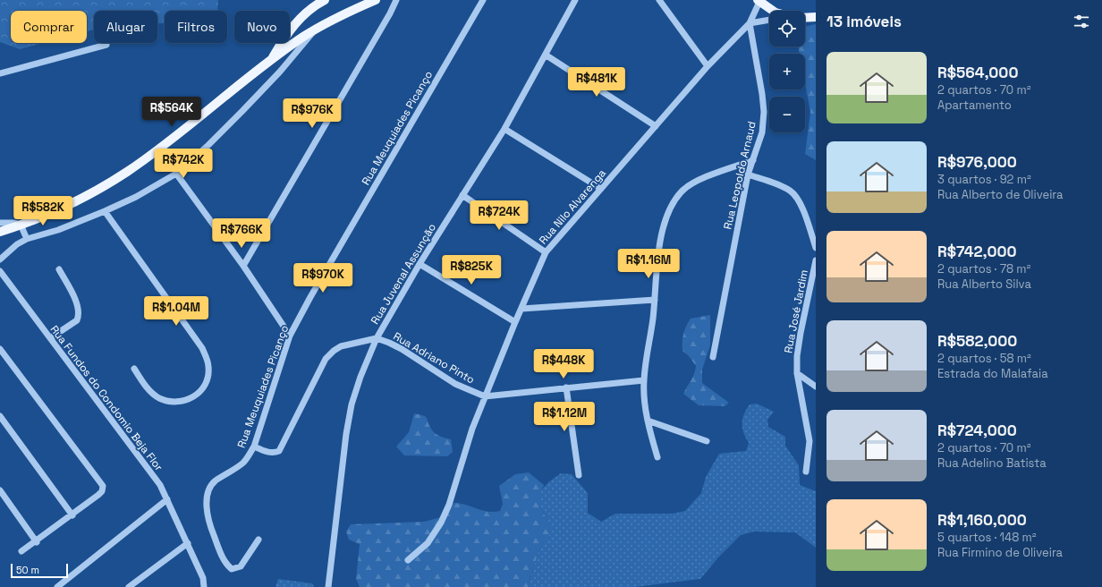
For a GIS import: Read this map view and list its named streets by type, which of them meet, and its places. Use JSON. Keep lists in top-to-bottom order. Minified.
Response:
{"streets":{"street":["Rua Meuquiades Picanço","Rua Leopoldo Arnaud","Rua Nilo Alvarenga","Rua Juvenal Assunção","Rua José Jardim","Rua Adriano Pinto","Rua Fundos do Condomio Beja Flor"]},"crossings":[["Rua Meuquiades Picanço","Rua Adriano Pinto"],["Rua Leopoldo Arnaud","Rua Nilo Alvarenga"],["Rua Nilo Alvarenga","Rua Adriano Pinto"],["Rua Juvenal Assunção","Rua Adriano Pinto"]],"scale_bar":"50 m","page":{"heading":"13 imóveis","map_buttons":["+","−"],"chip":["Comprar","Alugar","Filtros","Novo"],"list":[{"name":"R$564,000","note":"2 quartos · 70 m² · Apartamento"},{"name":"R$976,000","note":"3 quartos · 92 m² · Rua Alberto de Oliveira"},{"name":"R$742,000","note":"2 quartos · 78 m² · Rua Alberto Silva"},{"name":"R$582,000","note":"2 quartos · 58 m² · Estrada do Malafaia"},{"name":"R$724,000","note":"2 quartos · 70 m² · Rua Adelino Batista"},{"name":"R$1,160,000","note":"5 quartos · 148 m² · Rua Firmino de Oliveira"}],"price":["R$481K","R$564K","R$976K","R$742K","R$582K","R$724K","R$766K","R$1.16M","R$825K","R$970K","R$1.04M","R$448K","R$1.12M"],"scale":"50 m"}}
